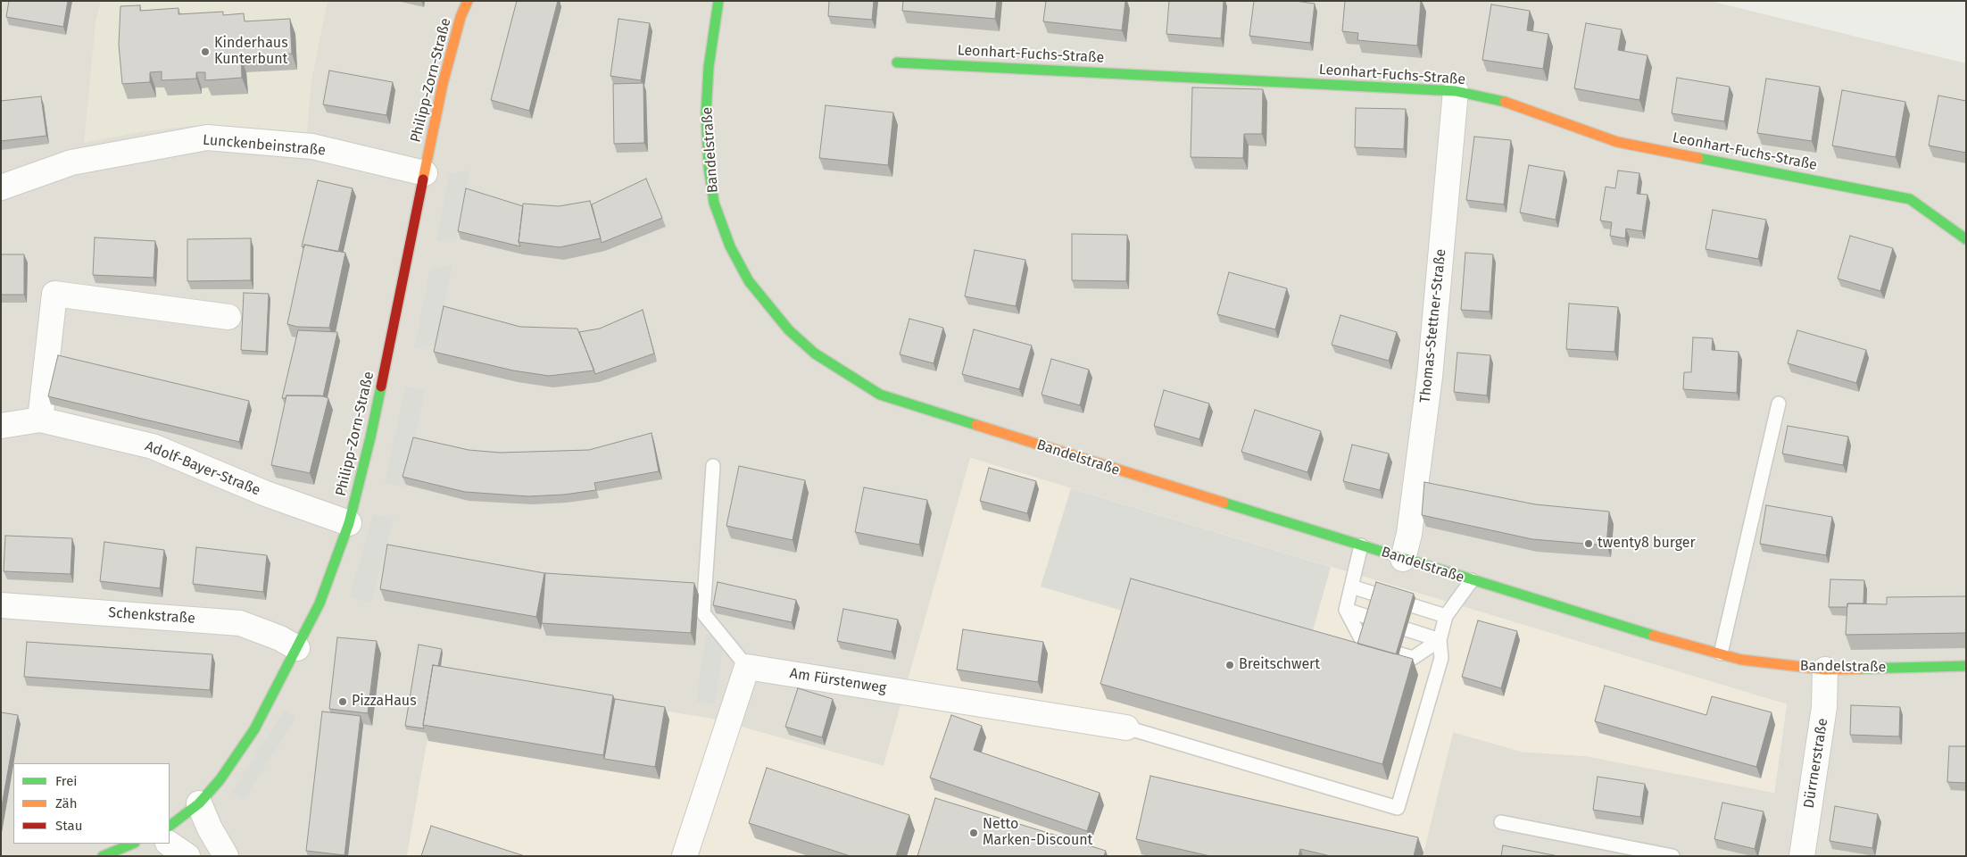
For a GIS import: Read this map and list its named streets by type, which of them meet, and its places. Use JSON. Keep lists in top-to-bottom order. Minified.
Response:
{"streets":{"street":["Leonhart-Fuchs-Straße","Philipp-Zorn-Straße","Lunckenbeinstraße","Bandelstraße","Thomas-Stettner-Straße","Adolf-Bayer-Straße","Schenkstraße","Am Fürstenweg","Dürrnerstraße"]},"crossings":[["Leonhart-Fuchs-Straße","Thomas-Stettner-Straße"],["Philipp-Zorn-Straße","Lunckenbeinstraße"],["Philipp-Zorn-Straße","Adolf-Bayer-Straße"],["Philipp-Zorn-Straße","Schenkstraße"],["Bandelstraße","Thomas-Stettner-Straße"],["Bandelstraße","Dürrnerstraße"]],"places":["Kinderhaus Kunterbunt","twenty8 burger","Breitschwert","PizzaHaus","Netto Marken-Discount"],"legend":["Frei","Zäh","Stau"]}
